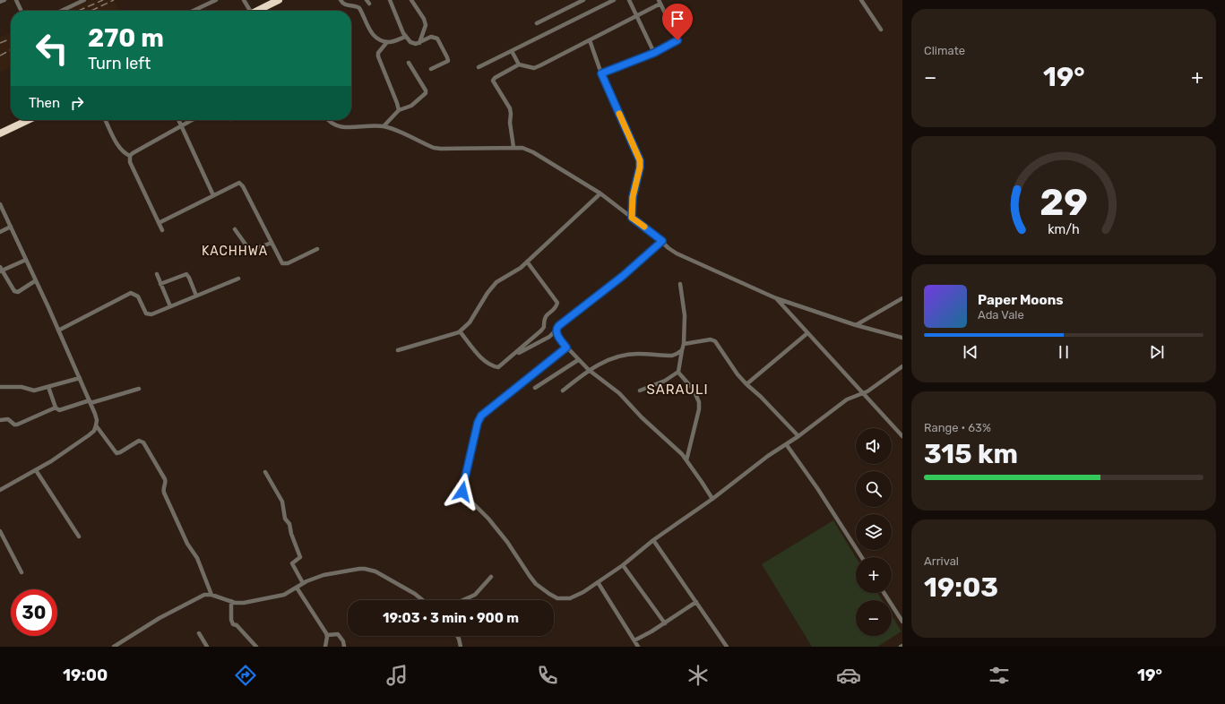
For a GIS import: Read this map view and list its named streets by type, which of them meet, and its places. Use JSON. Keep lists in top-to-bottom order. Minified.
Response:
{"districts":["KACHHWA","SARAULI"],"page":{"tile":["Climate",["Range · 63%","315 km"],["Arrival","19:03"]],"turn":["270 m","Turn left"],"heat":["−","19°","+"],"then":"Then","song":["Paper Moons","Ada Vale"],"map_buttons":["+","−"],"limit":"30","trip":"19:03 · 3 min · 900 m","tabs":["19:00","19°"],"gauge":["29","km/h"]}}
